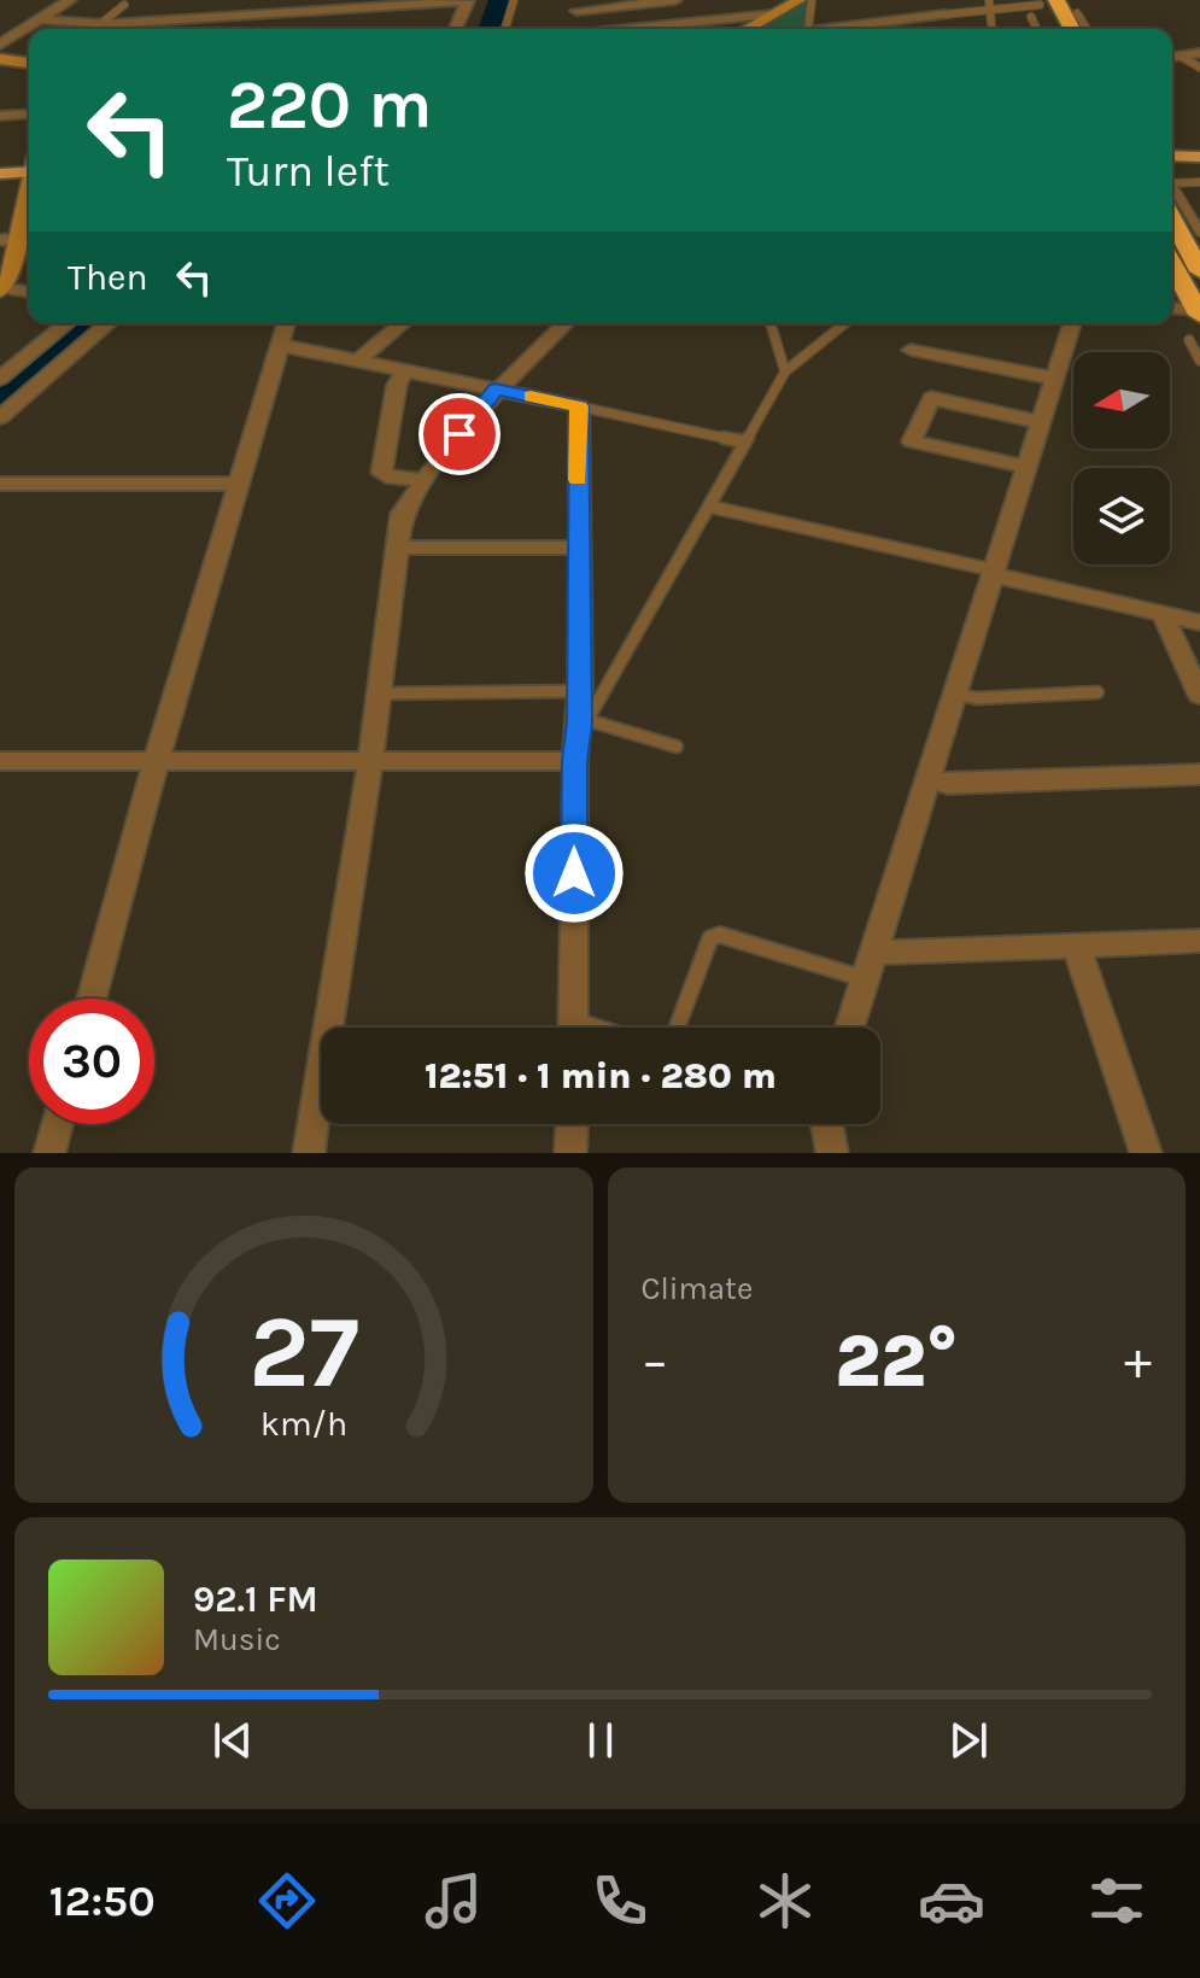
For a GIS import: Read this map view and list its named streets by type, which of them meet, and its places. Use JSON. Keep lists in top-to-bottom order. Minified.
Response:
{"north":"left","page":{"turn":["220 m","Turn left"],"then":"Then","limit":"30","trip":"12:51 · 1 min · 280 m","tile":"Climate","heat":["−","22°","+"],"song":["92.1 FM","Music"],"tabs":"12:50","gauge":["27","km/h"]}}
